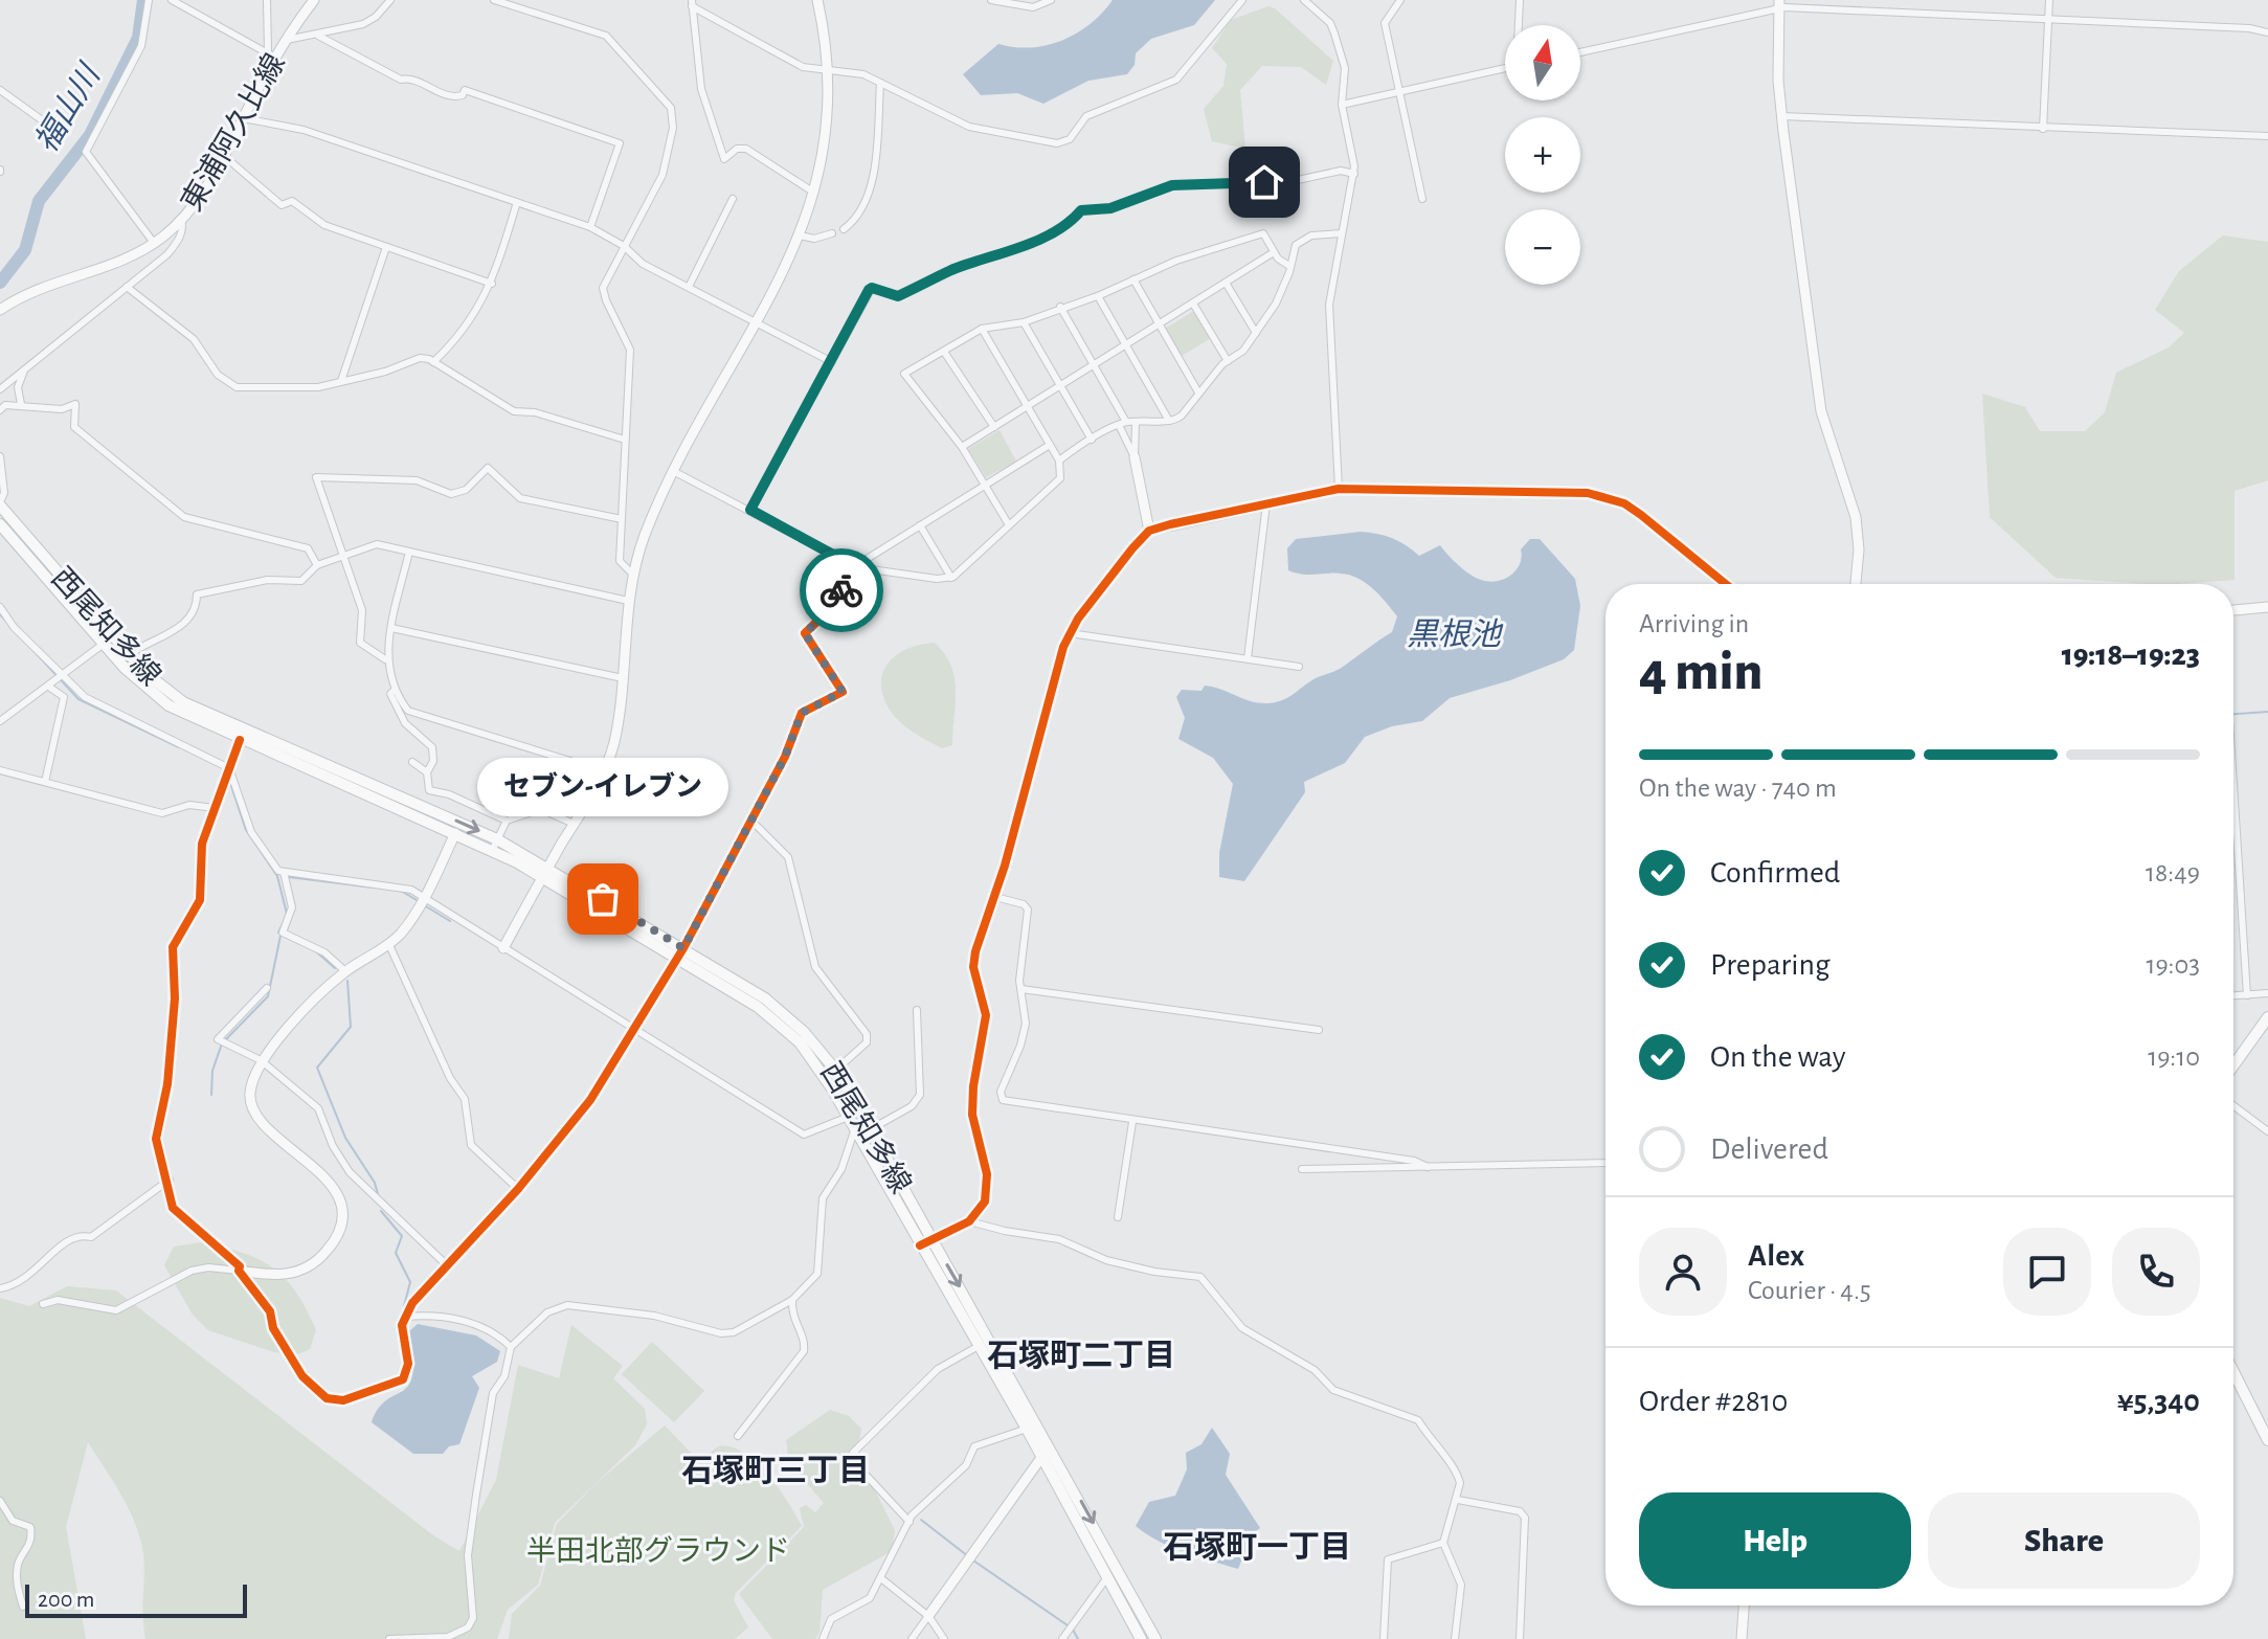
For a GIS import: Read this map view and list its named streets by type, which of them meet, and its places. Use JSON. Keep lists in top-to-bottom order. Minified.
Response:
{"streets":{"main road":["西尾知多線"],"street":["東浦阿久比線"]},"districts":["石塚町二丁目","石塚町三丁目","石塚町一丁目"],"water":["福山川","黒根池"],"parks":["半田北部グラウンド"],"places":["セブン-イレブン"],"scale_bar":"200 m","north":"top","page":{"map_buttons":["+","−"],"heading":["4 min","Arriving in","19:18–19:23"],"panel":["Alex","Courier · 4.5","Order #2810","¥5,340"],"bar":"On the way · 740 m","bubble":"セブン-イレブン","list":[["Confirmed","18:49"],["Preparing","19:03"],["On the way","19:10"],"Delivered"],"buttons":["Help","Share"],"scale":"200 m"}}
